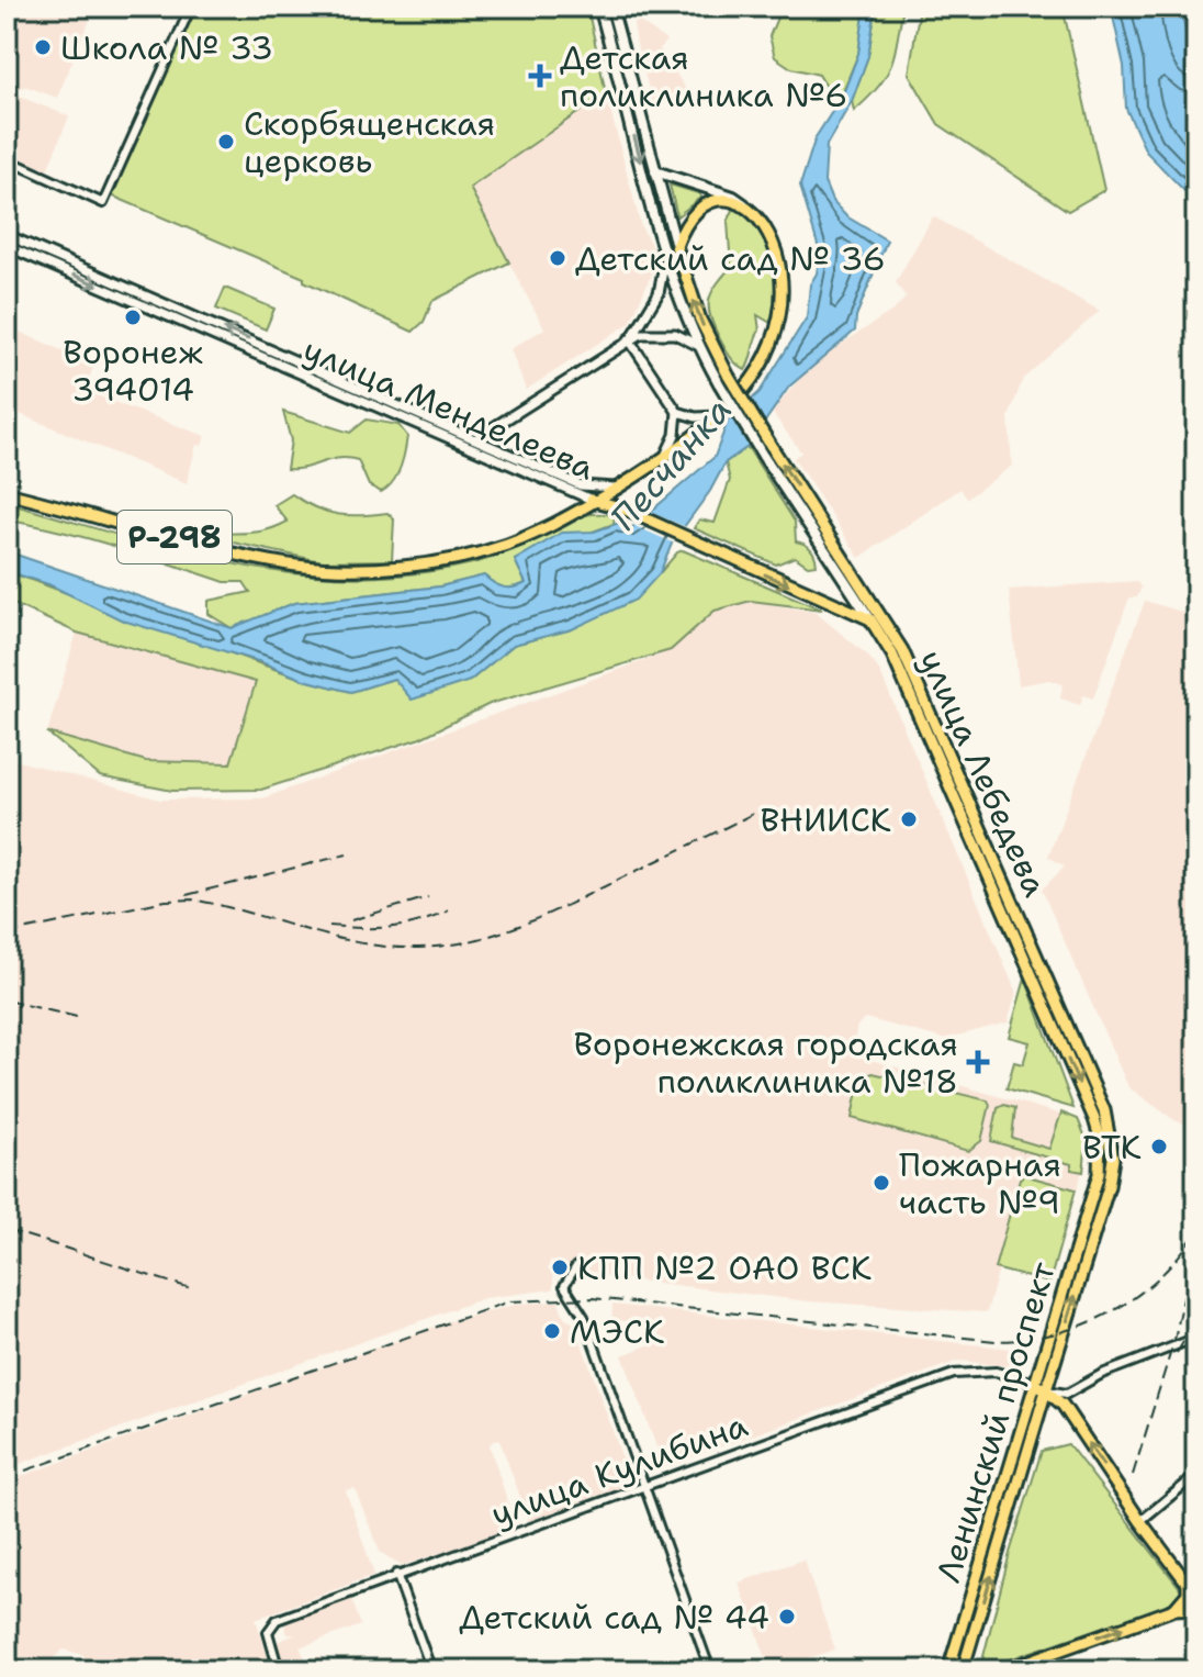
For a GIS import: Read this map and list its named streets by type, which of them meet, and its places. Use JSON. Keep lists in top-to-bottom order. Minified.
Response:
{"streets":{"main road":["улица Менделеева","Р-298","улица Лебедева","Ленинский проспект"],"street":["улица Кулибина"]},"crossings":[["улица Менделеева","Р-298"],["улица Менделеева","улица Лебедева"],["улица Лебедева","Ленинский проспект"],["Ленинский проспект","улица Кулибина"]],"water":["Песчанка"],"places":{"other":["Школа № 33","Скорбященская церковь","Детский сад № 36","Воронеж 394014","ВНИИСК","ВТК","Пожарная часть №9","КПП №2 ОАО ВСК","МЭСК","Детский сад № 44"],"health":["Детская поликлиника №6","Воронежская городская поликлиника №18"]}}
